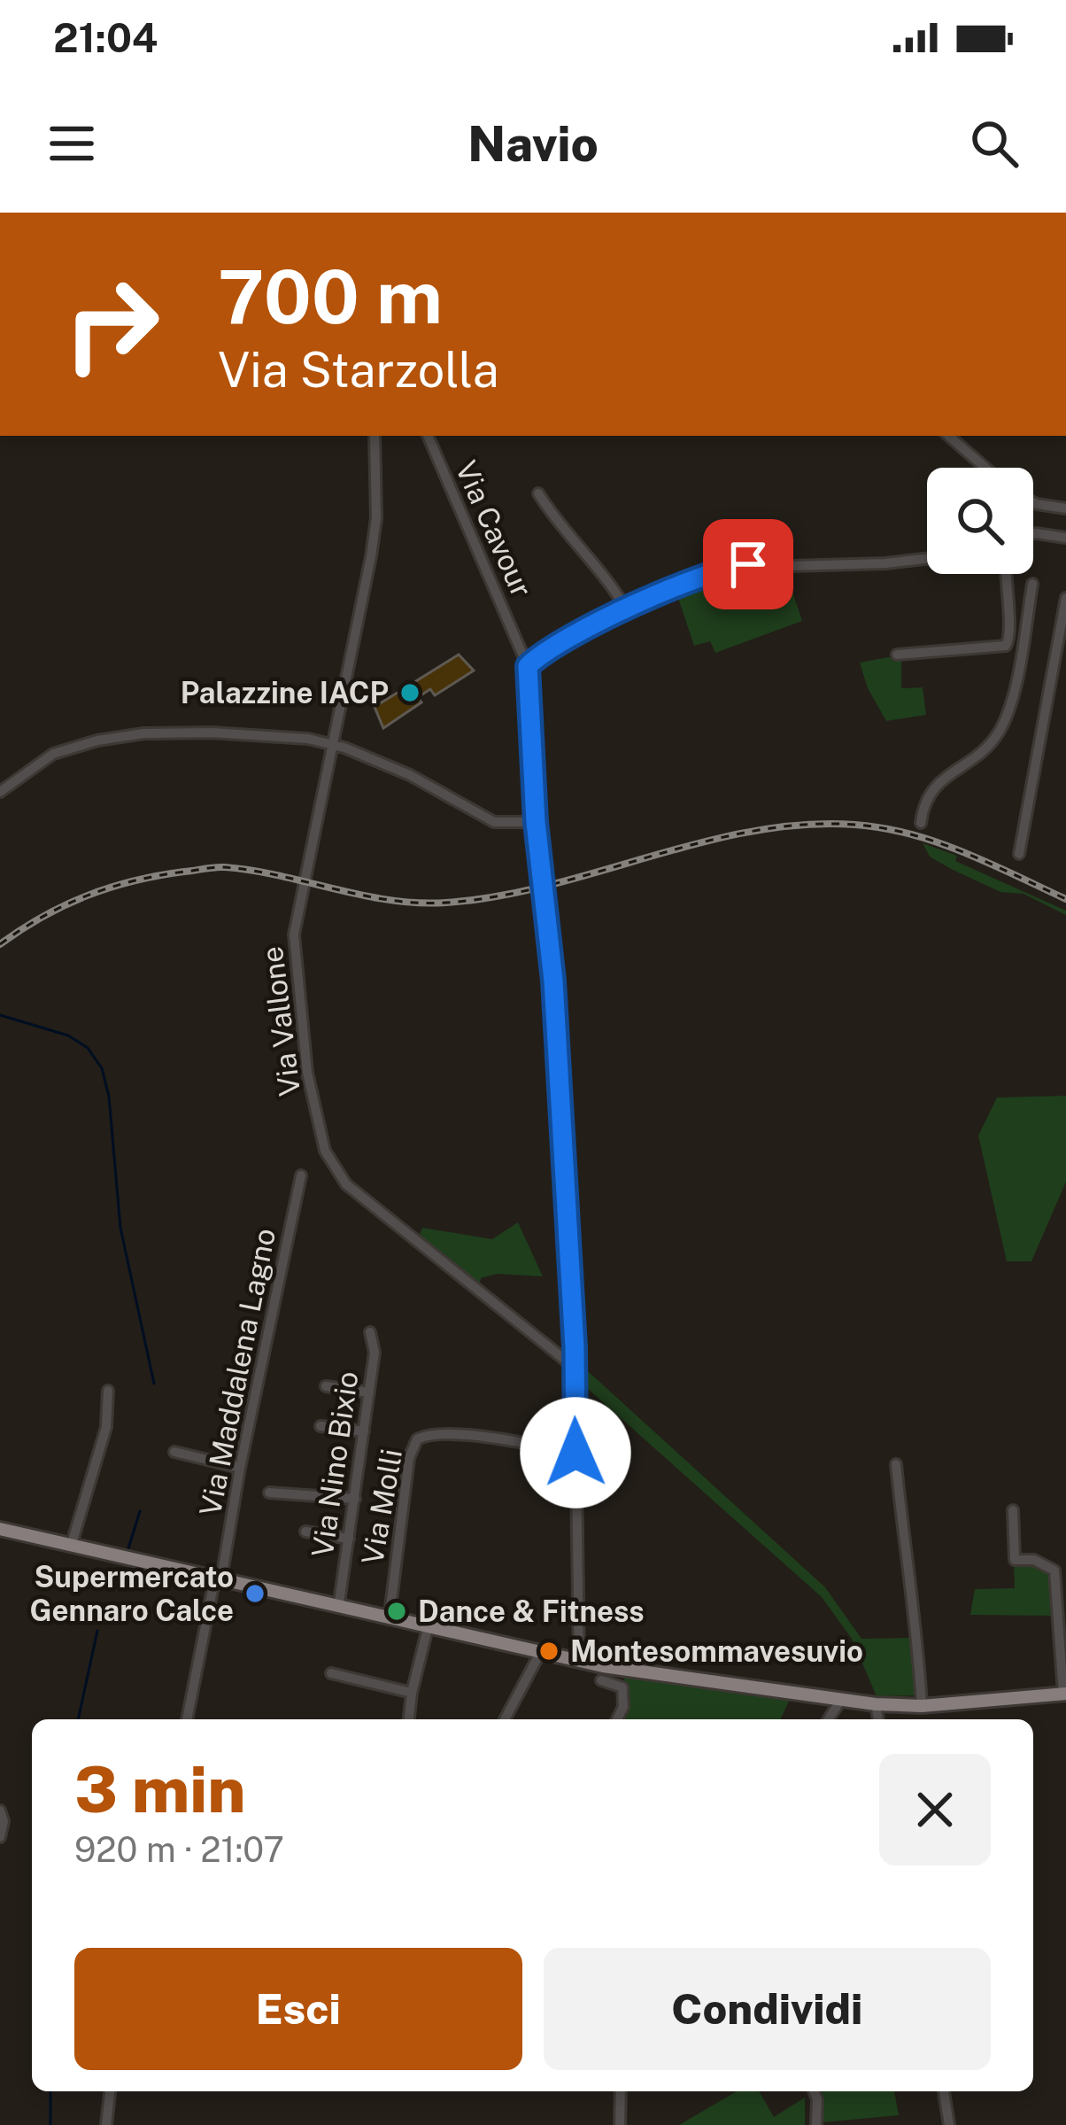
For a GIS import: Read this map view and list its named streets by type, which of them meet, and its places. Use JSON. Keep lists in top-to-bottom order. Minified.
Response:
{"streets":{"street":["Via Cavour","Via Vallone","Via Maddalena Lagno","Via Nino Bixio","Via Molli"]},"crossings":[["Via Cavour","Via Vallone"],["Via Cavour","Via Molli"]],"places":["Palazzine IACP","Supermercato Gennaro Calce","Dance & Fitness","Montesommavesuvio"],"page":{"status":"21:04","header":"Navio","turn":["700 m","Via Starzolla"],"heading":["3 min","920 m · 21:07"],"buttons":["Esci","Condividi"]}}
